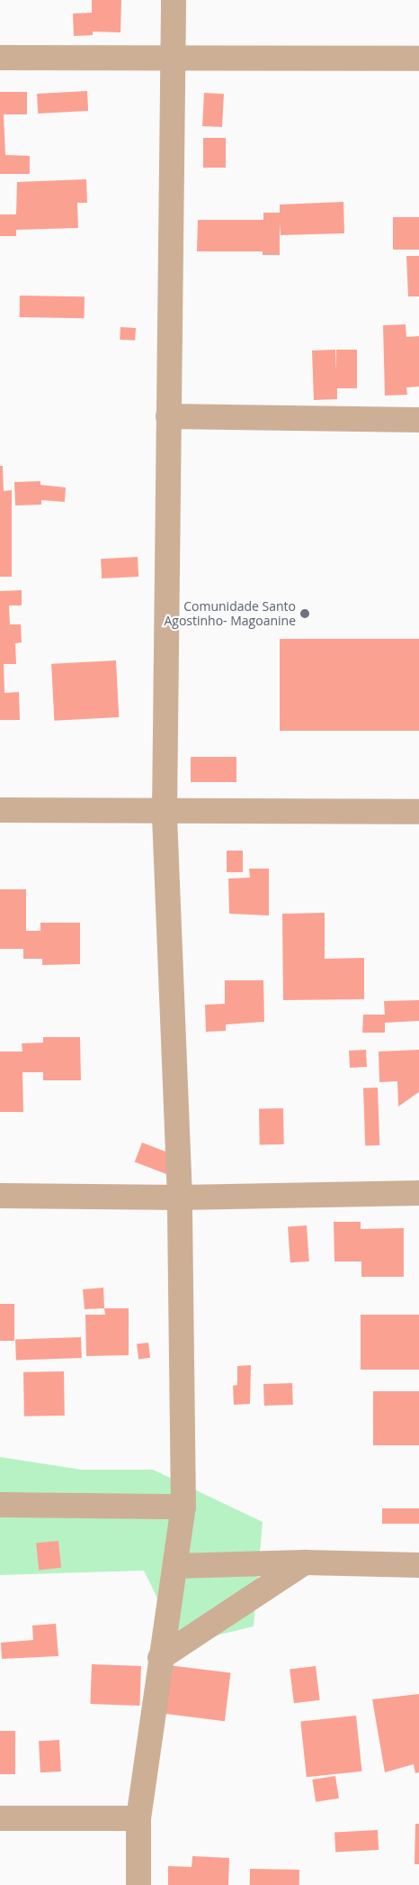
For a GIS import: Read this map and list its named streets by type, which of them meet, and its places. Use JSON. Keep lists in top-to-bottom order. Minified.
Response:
{"places":["Comunidade Santo Agostinho- Magoanine"]}
